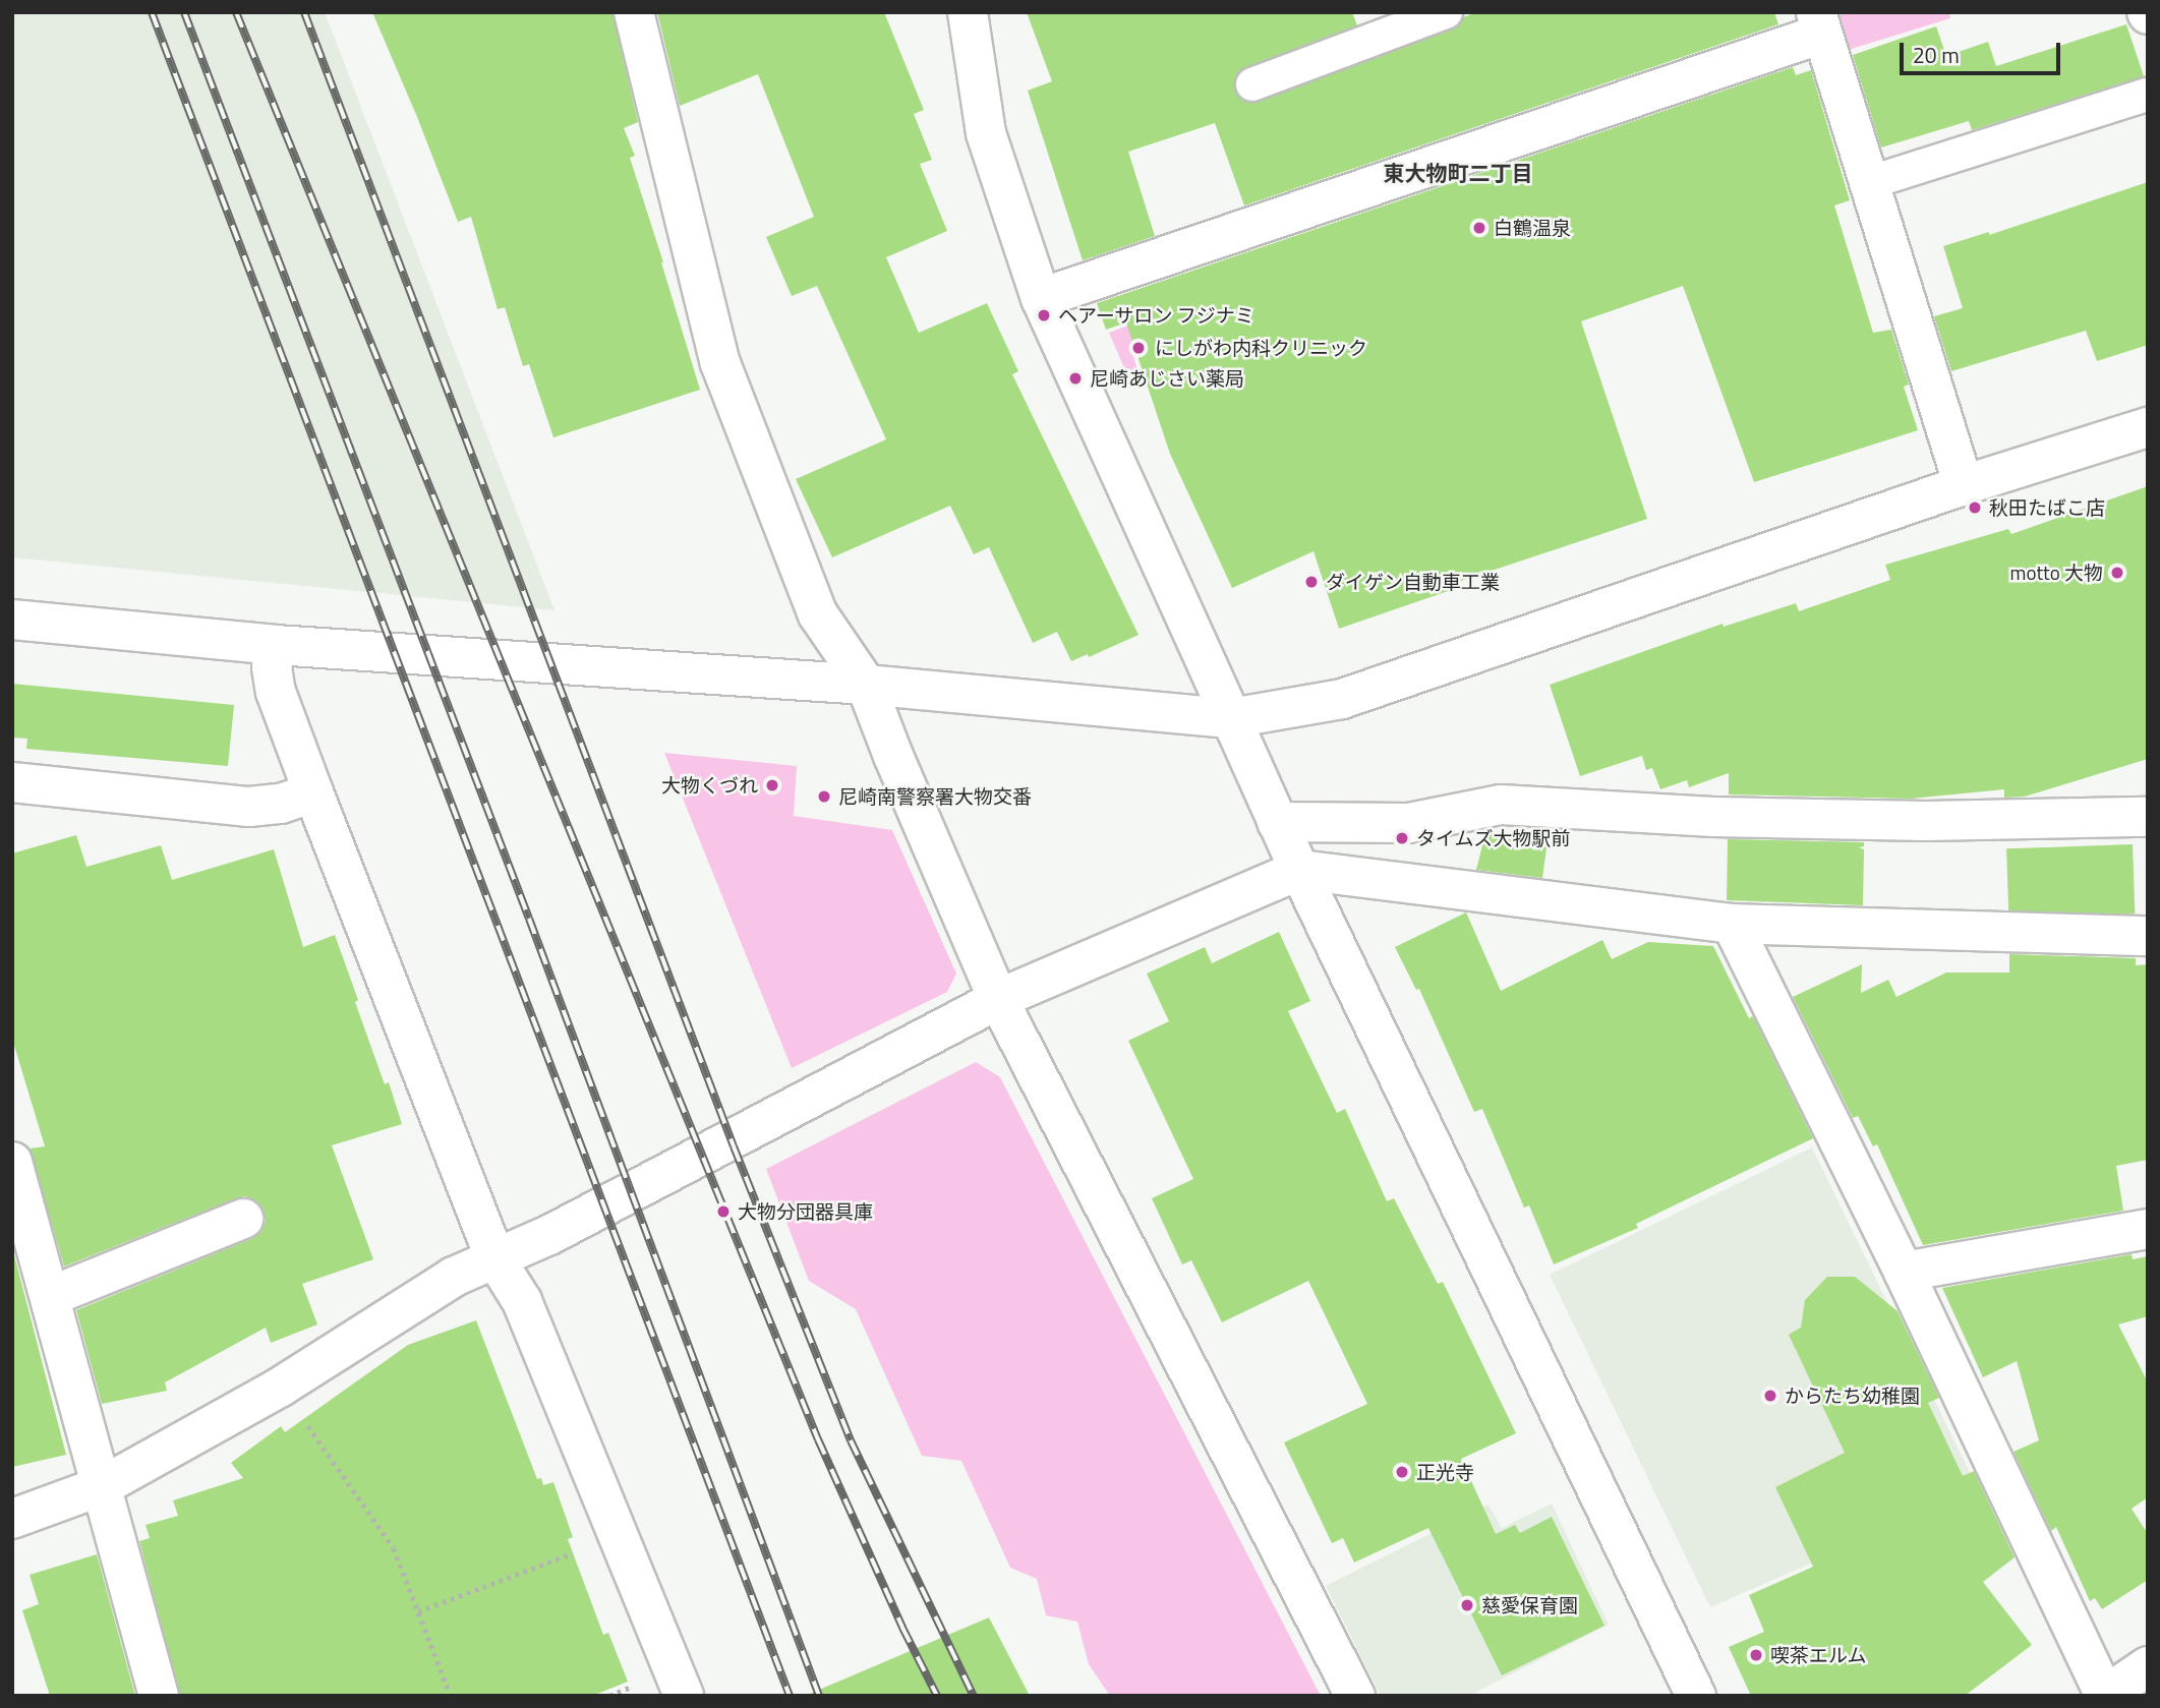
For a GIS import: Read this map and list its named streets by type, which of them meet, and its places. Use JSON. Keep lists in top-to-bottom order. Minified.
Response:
{"districts":["東大物町二丁目"],"places":["白鶴温泉","ヘアーサロン フジナミ","にしがわ内科クリニック","尼崎あじさい薬局","秋田たばこ店","motto 大物","ダイゲン自動車工業","大物くづれ","尼崎南警察署大物交番","タイムズ大物駅前","大物分団器具庫","からたち幼稚園","正光寺","慈愛保育園","喫茶エルム"],"scale_bar":"20 m"}
